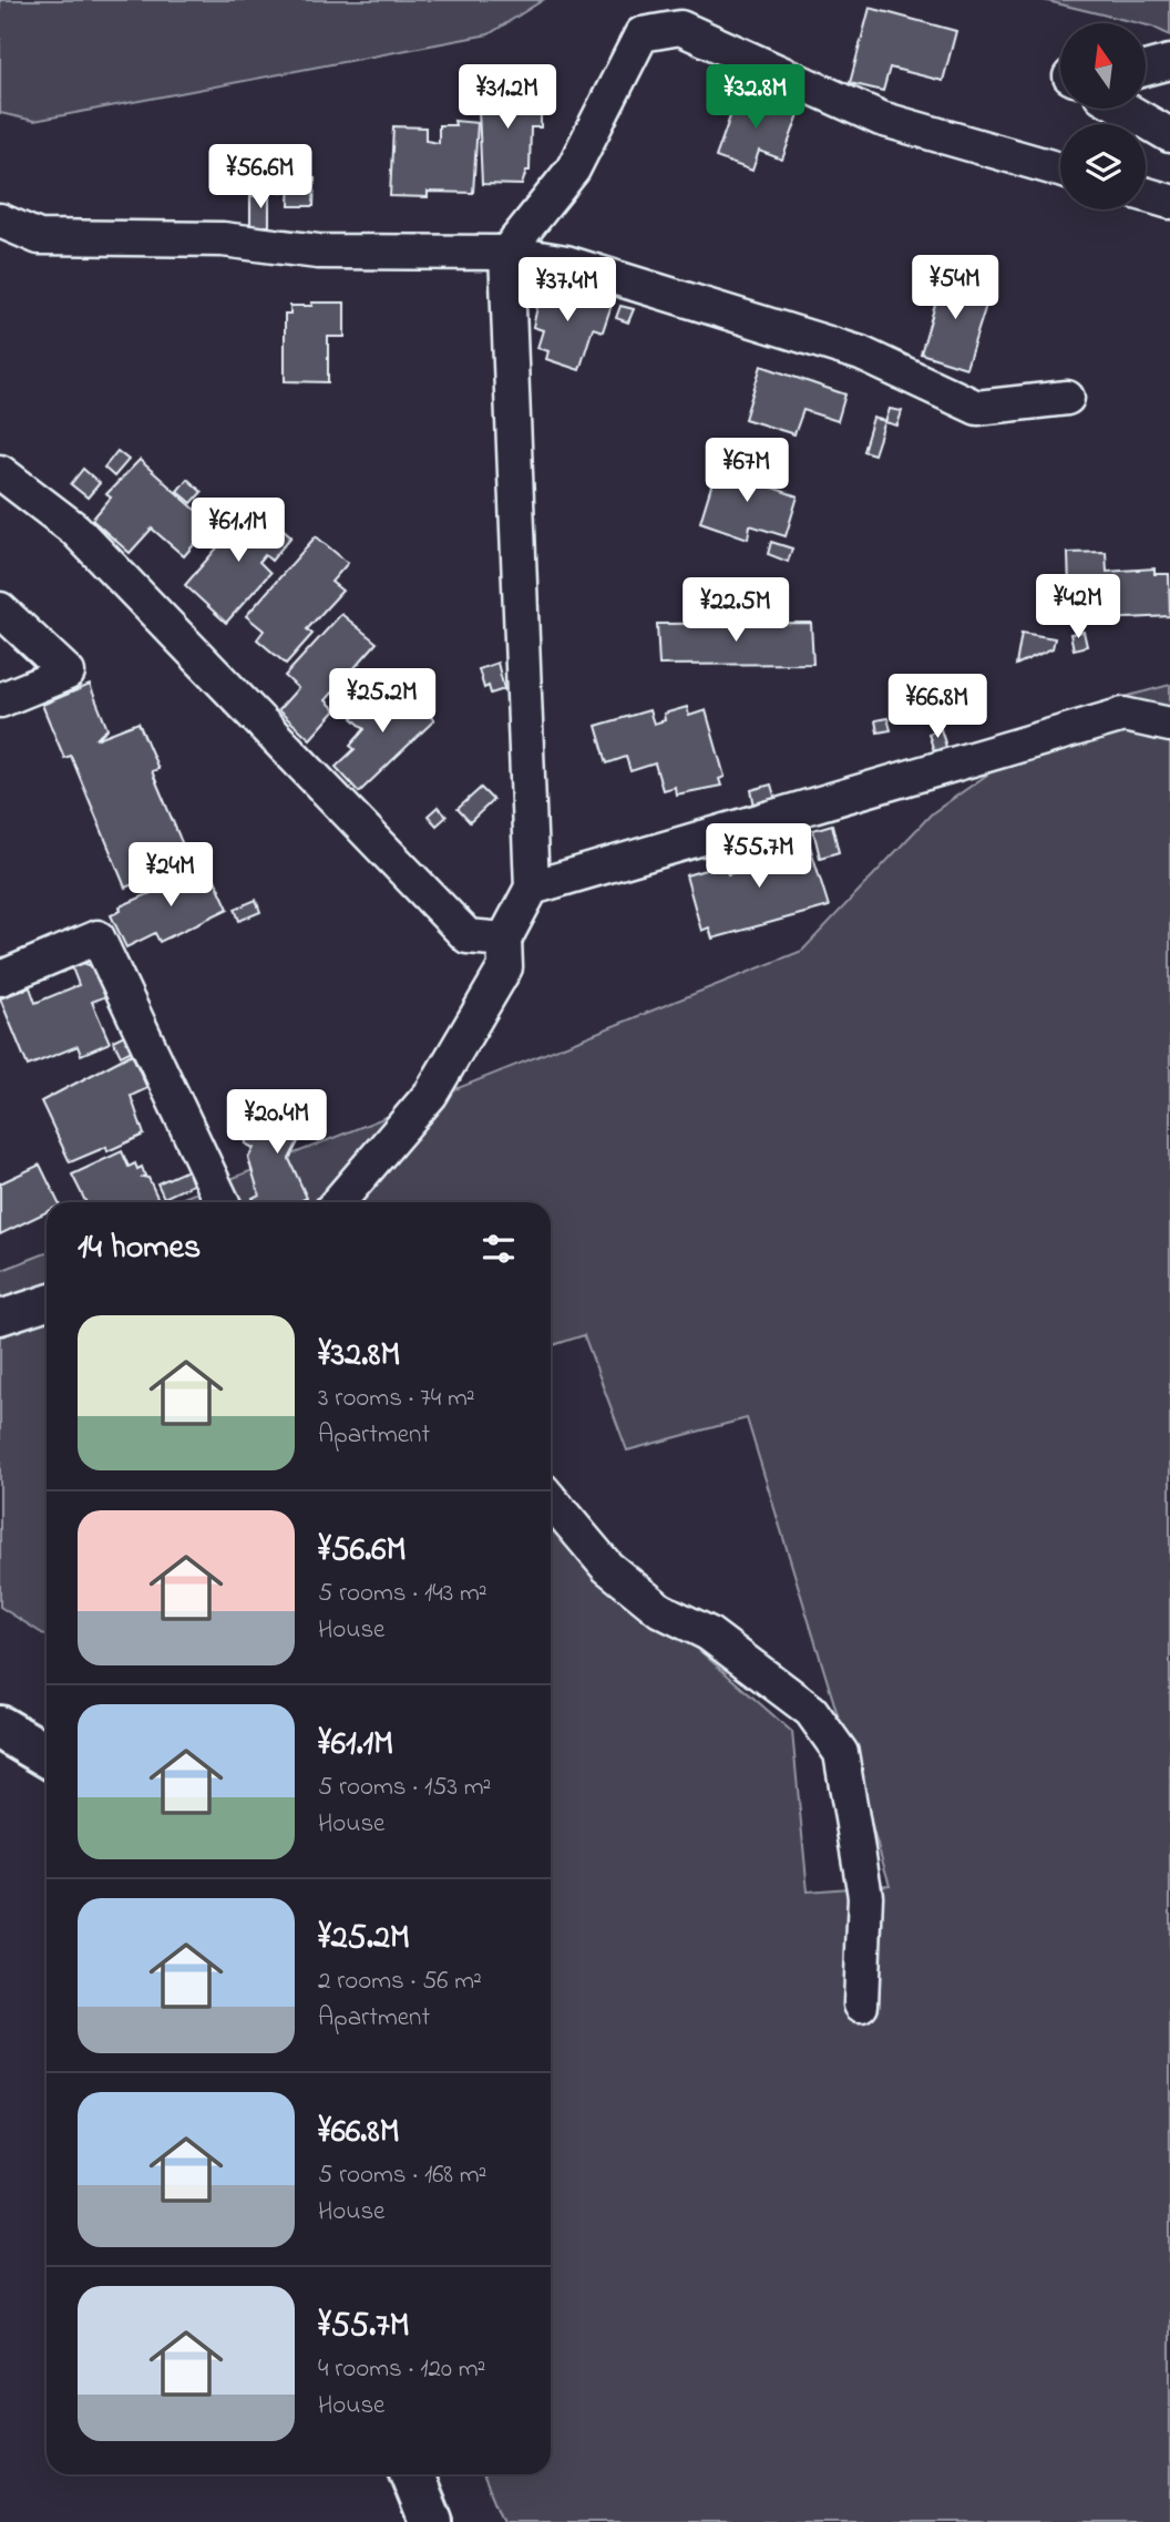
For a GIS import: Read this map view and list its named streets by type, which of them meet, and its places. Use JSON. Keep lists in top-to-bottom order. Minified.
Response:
{"north":"top","page":{"price":["¥31.2M","¥32.8M","¥56.6M","¥54M","¥37.4M","¥67M","¥61.1M","¥42M","¥22.5M","¥25.2M","¥66.8M","¥55.7M","¥24M","¥20.4M"],"heading":"14 homes","list":[{"name":"¥32.8M","note":"3 rooms · 74 m² · Apartment"},{"name":"¥56.6M","note":"5 rooms · 143 m² · House"},{"name":"¥61.1M","note":"5 rooms · 153 m² · House"},{"name":"¥25.2M","note":"2 rooms · 56 m² · Apartment"},{"name":"¥66.8M","note":"5 rooms · 168 m² · House"},{"name":"¥55.7M","note":"4 rooms · 120 m² · House"}]}}
